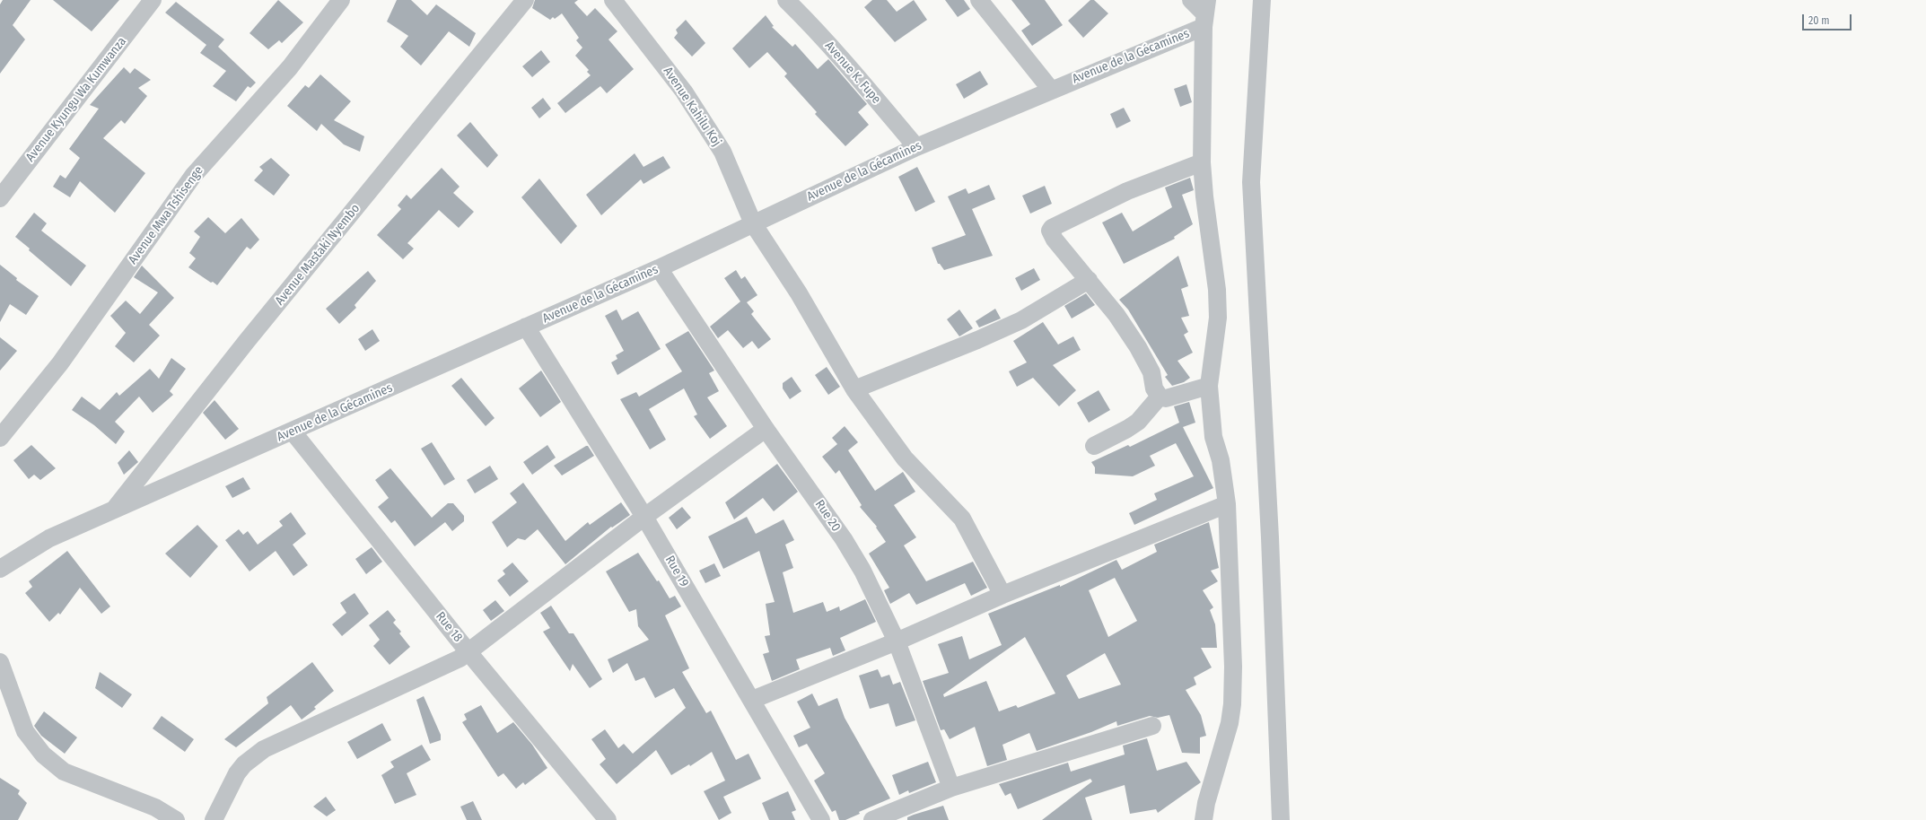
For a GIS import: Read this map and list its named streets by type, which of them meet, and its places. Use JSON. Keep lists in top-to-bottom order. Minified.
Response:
{"streets":{"street":["Avenue de la Gécamines","Avenue K. Fupe","Avenue Kyungu Wa Kumwanza","Avenue Kahilu Koj","Avenue Mwa Tshisenge","Avenue Mastaki Nyembo","Rue 20","Rue 19","Rue 18"]},"crossings":[["Avenue de la Gécamines","Avenue K. Fupe"],["Avenue de la Gécamines","Avenue Kahilu Koj"],["Avenue de la Gécamines","Avenue Mastaki Nyembo"],["Avenue de la Gécamines","Rue 20"],["Avenue de la Gécamines","Rue 19"],["Avenue de la Gécamines","Rue 18"]],"scale_bar":"20 m"}
